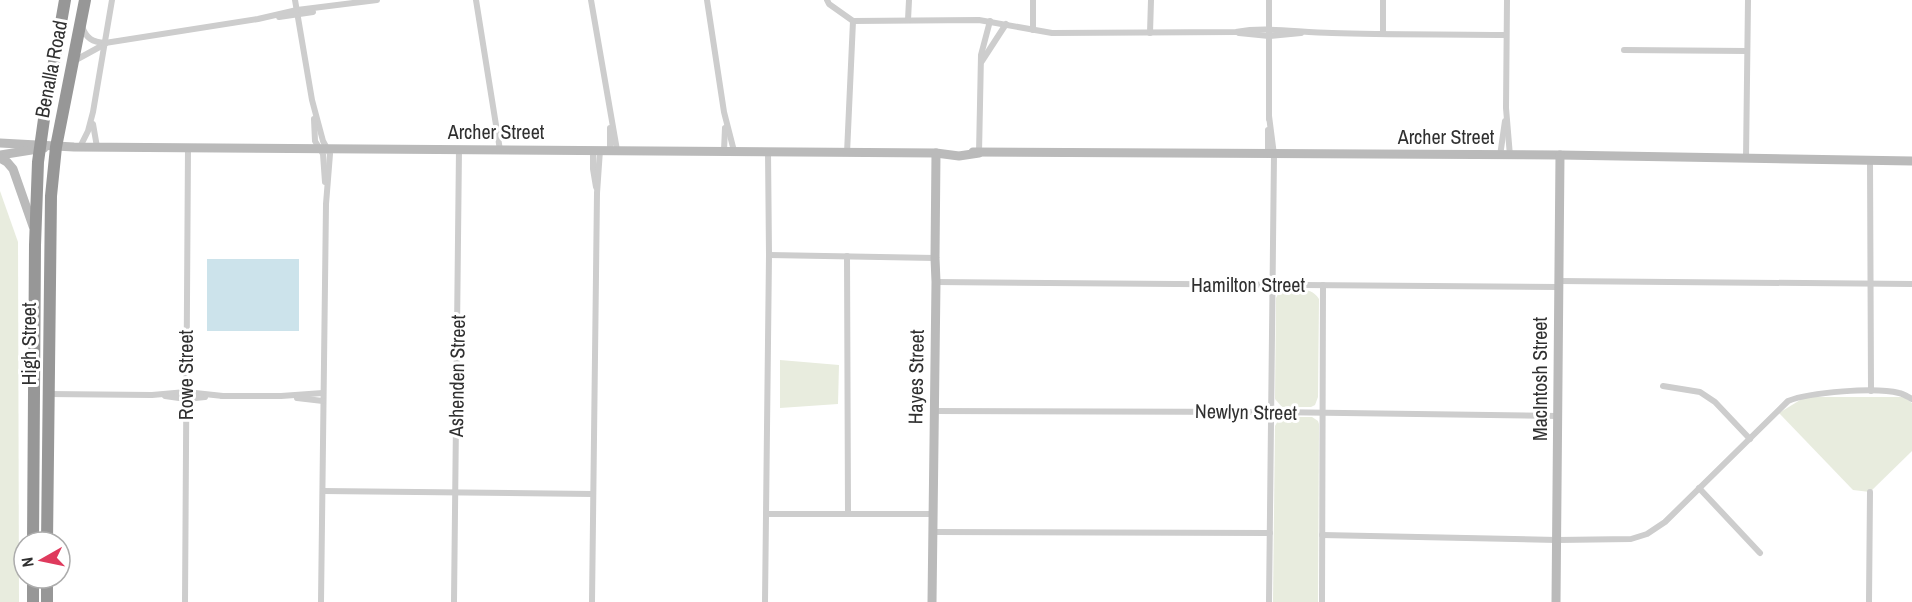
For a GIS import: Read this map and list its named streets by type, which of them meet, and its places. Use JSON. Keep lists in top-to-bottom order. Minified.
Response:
{"streets":{"highway":["Benalla Road","High Street"],"main road":["Archer Street","Hayes Street","MacIntosh Street"],"street":["Hamilton Street","Rowe Street","Ashenden Street","Newlyn Street"]},"crossings":[["Benalla Road","Archer Street"],["Benalla Road","High Street"],["Archer Street","High Street"],["Archer Street","Rowe Street"],["Archer Street","Ashenden Street"],["Archer Street","Hayes Street"],["Archer Street","MacIntosh Street"],["Hamilton Street","Hayes Street"],["Hamilton Street","MacIntosh Street"],["Hayes Street","Newlyn Street"],["MacIntosh Street","Newlyn Street"]],"north":"left"}
